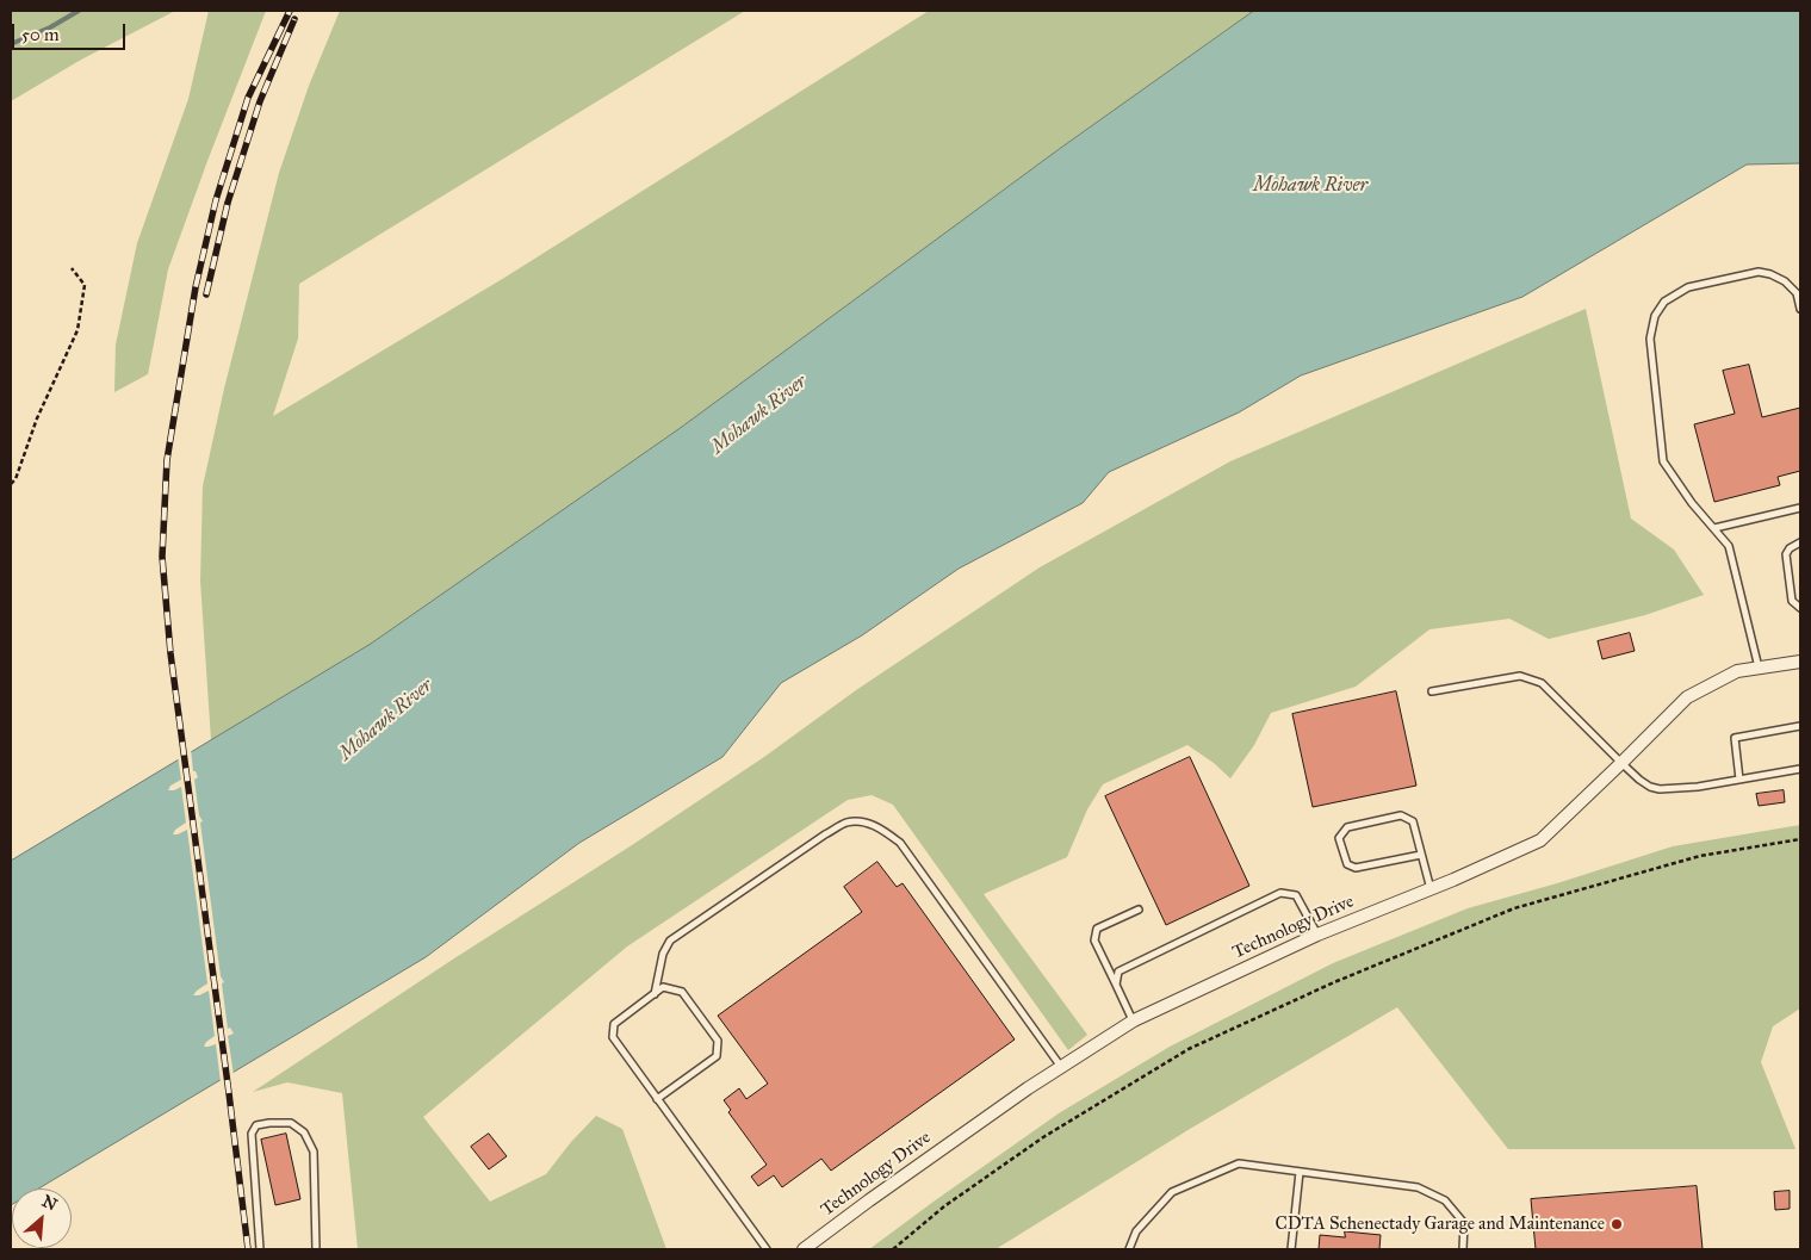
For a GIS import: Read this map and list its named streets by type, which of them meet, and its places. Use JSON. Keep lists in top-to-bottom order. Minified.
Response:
{"streets":{"street":["Technology Drive"]},"water":["Mohawk River"],"places":["CDTA Schenectady Garage and Maintenance"],"scale_bar":"50 m","north":"top right"}
